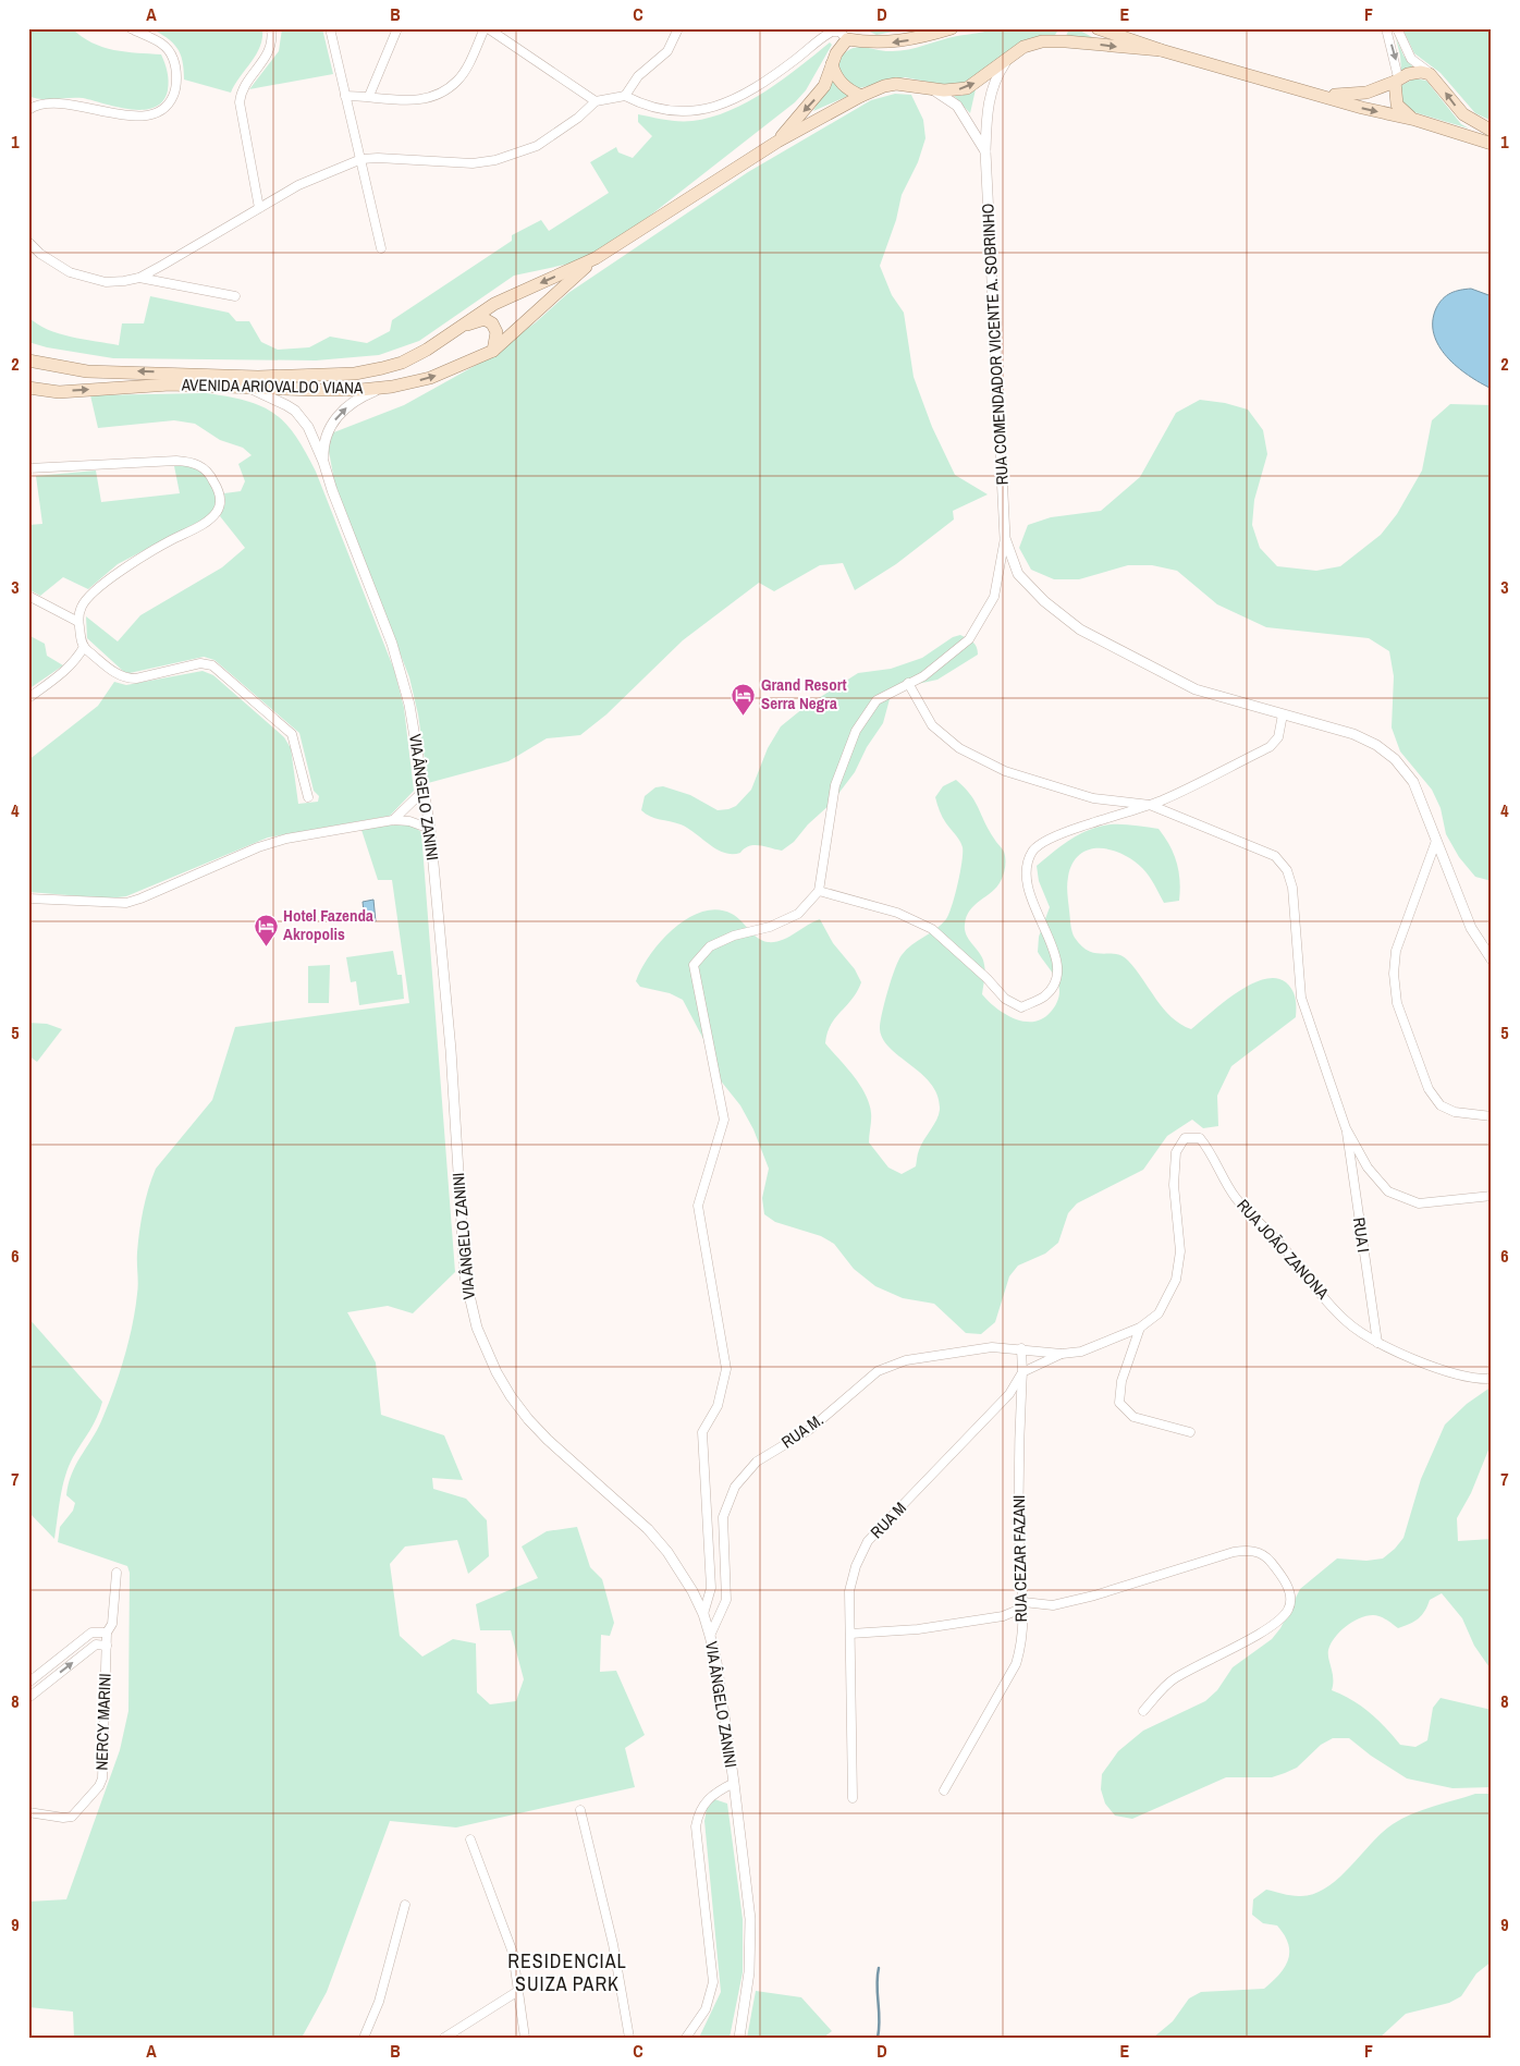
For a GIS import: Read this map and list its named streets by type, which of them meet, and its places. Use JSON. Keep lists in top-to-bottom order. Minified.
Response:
{"streets":{"main road":["AVENIDA ARIOVALDO VIANA"],"street":["RUA COMENDADOR VICENTE A. SOBRINHO","VIA ÂNGELO ZANINI","RUA I","RUA JOÃO ZANONA","RUA M.","RUA M","RUA CEZAR FAZANI","NERCY MARINI"]},"crossings":[["AVENIDA ARIOVALDO VIANA","VIA ÂNGELO ZANINI"],["VIA ÂNGELO ZANINI","RUA M."],["RUA I","RUA JOÃO ZANONA"],["RUA JOÃO ZANONA","RUA M."],["RUA M","RUA CEZAR FAZANI"]],"districts":["RESIDENCIAL SUIZA PARK"],"places":{"hotel":["Grand Resort Serra Negra","Hotel Fazenda Akropolis"]},"grid":{"columns":["A","B","C","D","E","F"],"rows":["1","2","3","4","5","6","7","8","9"]}}
